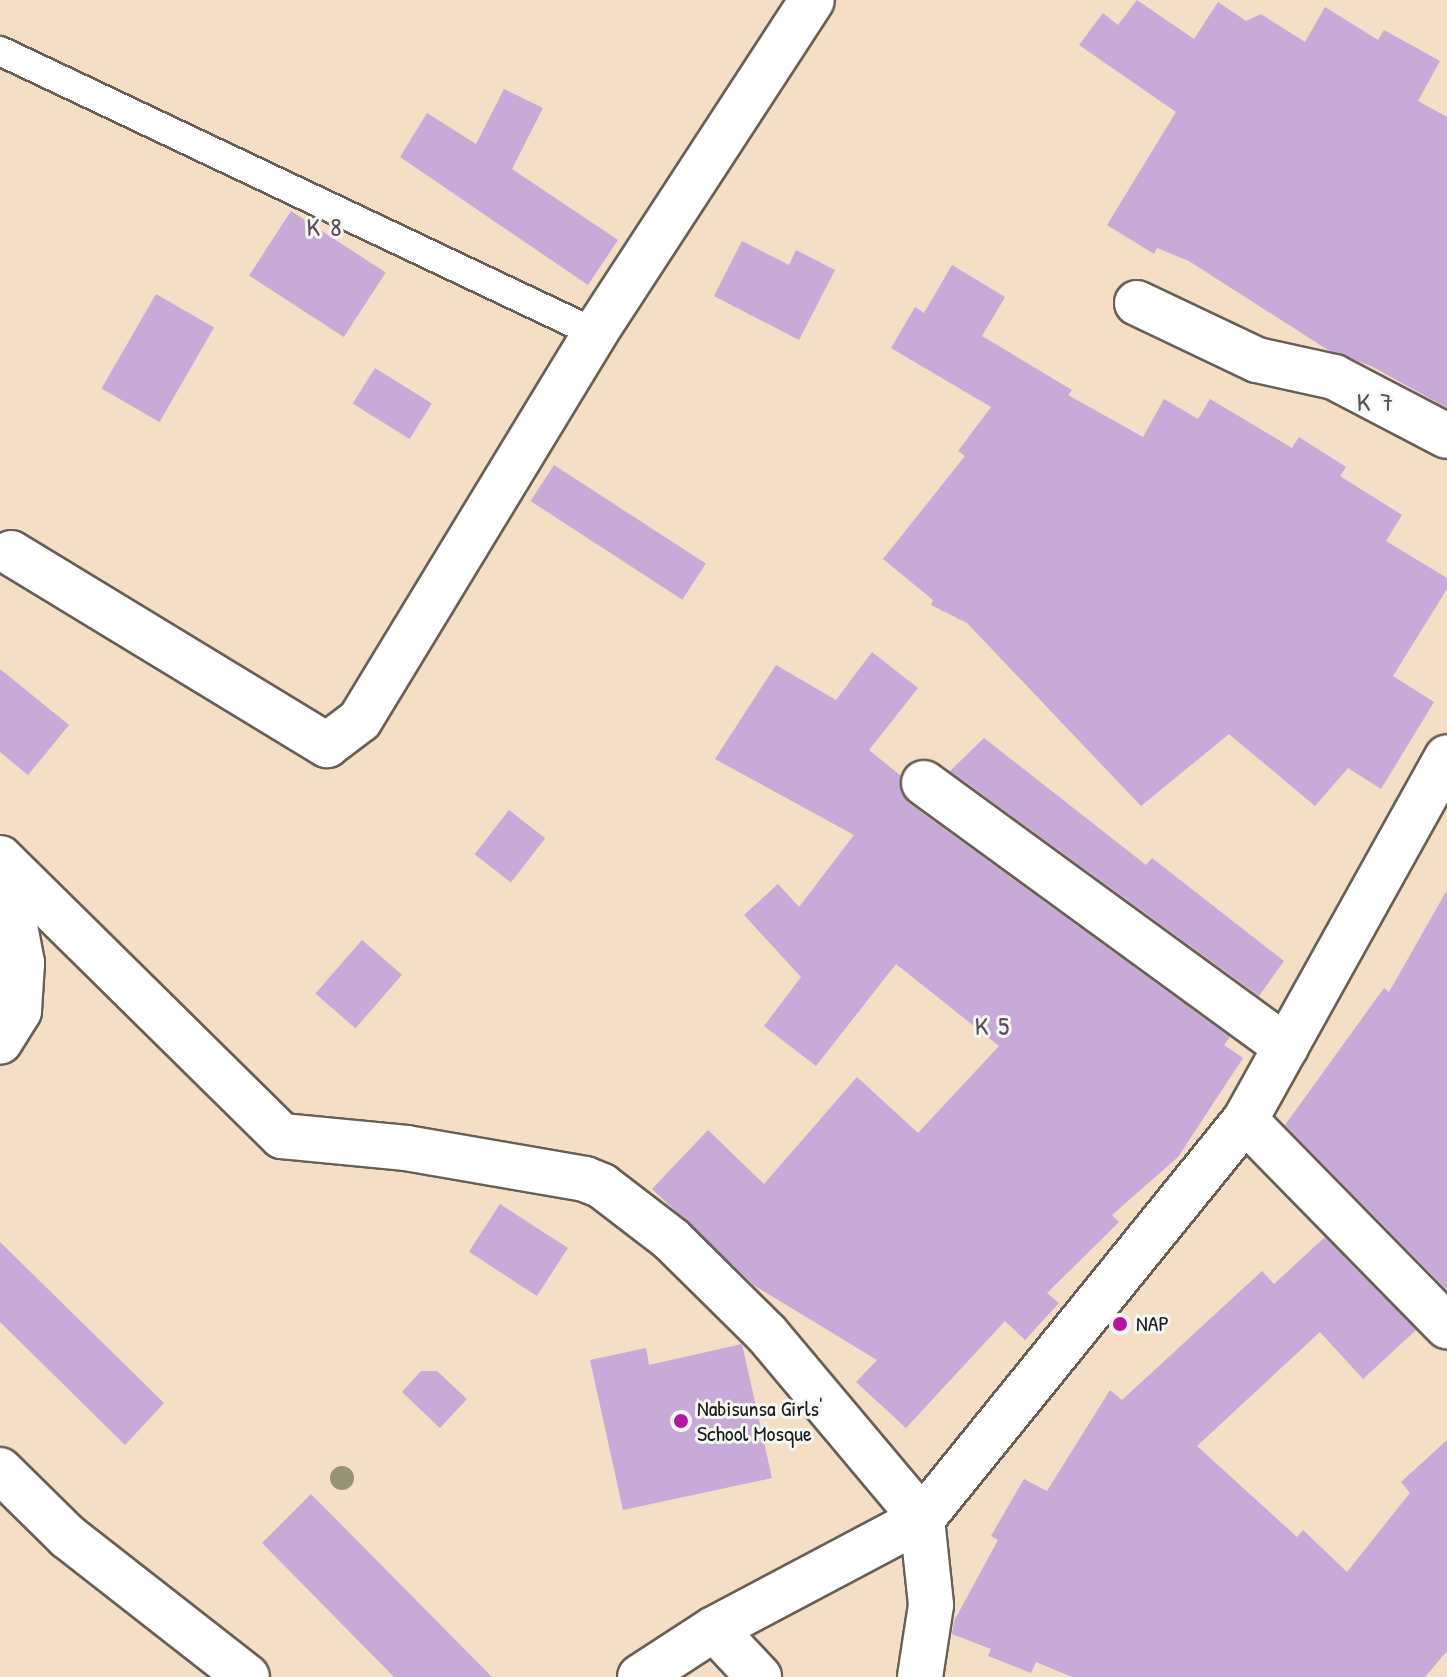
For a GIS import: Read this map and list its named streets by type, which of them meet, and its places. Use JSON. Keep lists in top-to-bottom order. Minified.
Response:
{"districts":["K 8","K 7","K 5"],"places":["NAP","Nabisunsa Girls' School Mosque"]}
